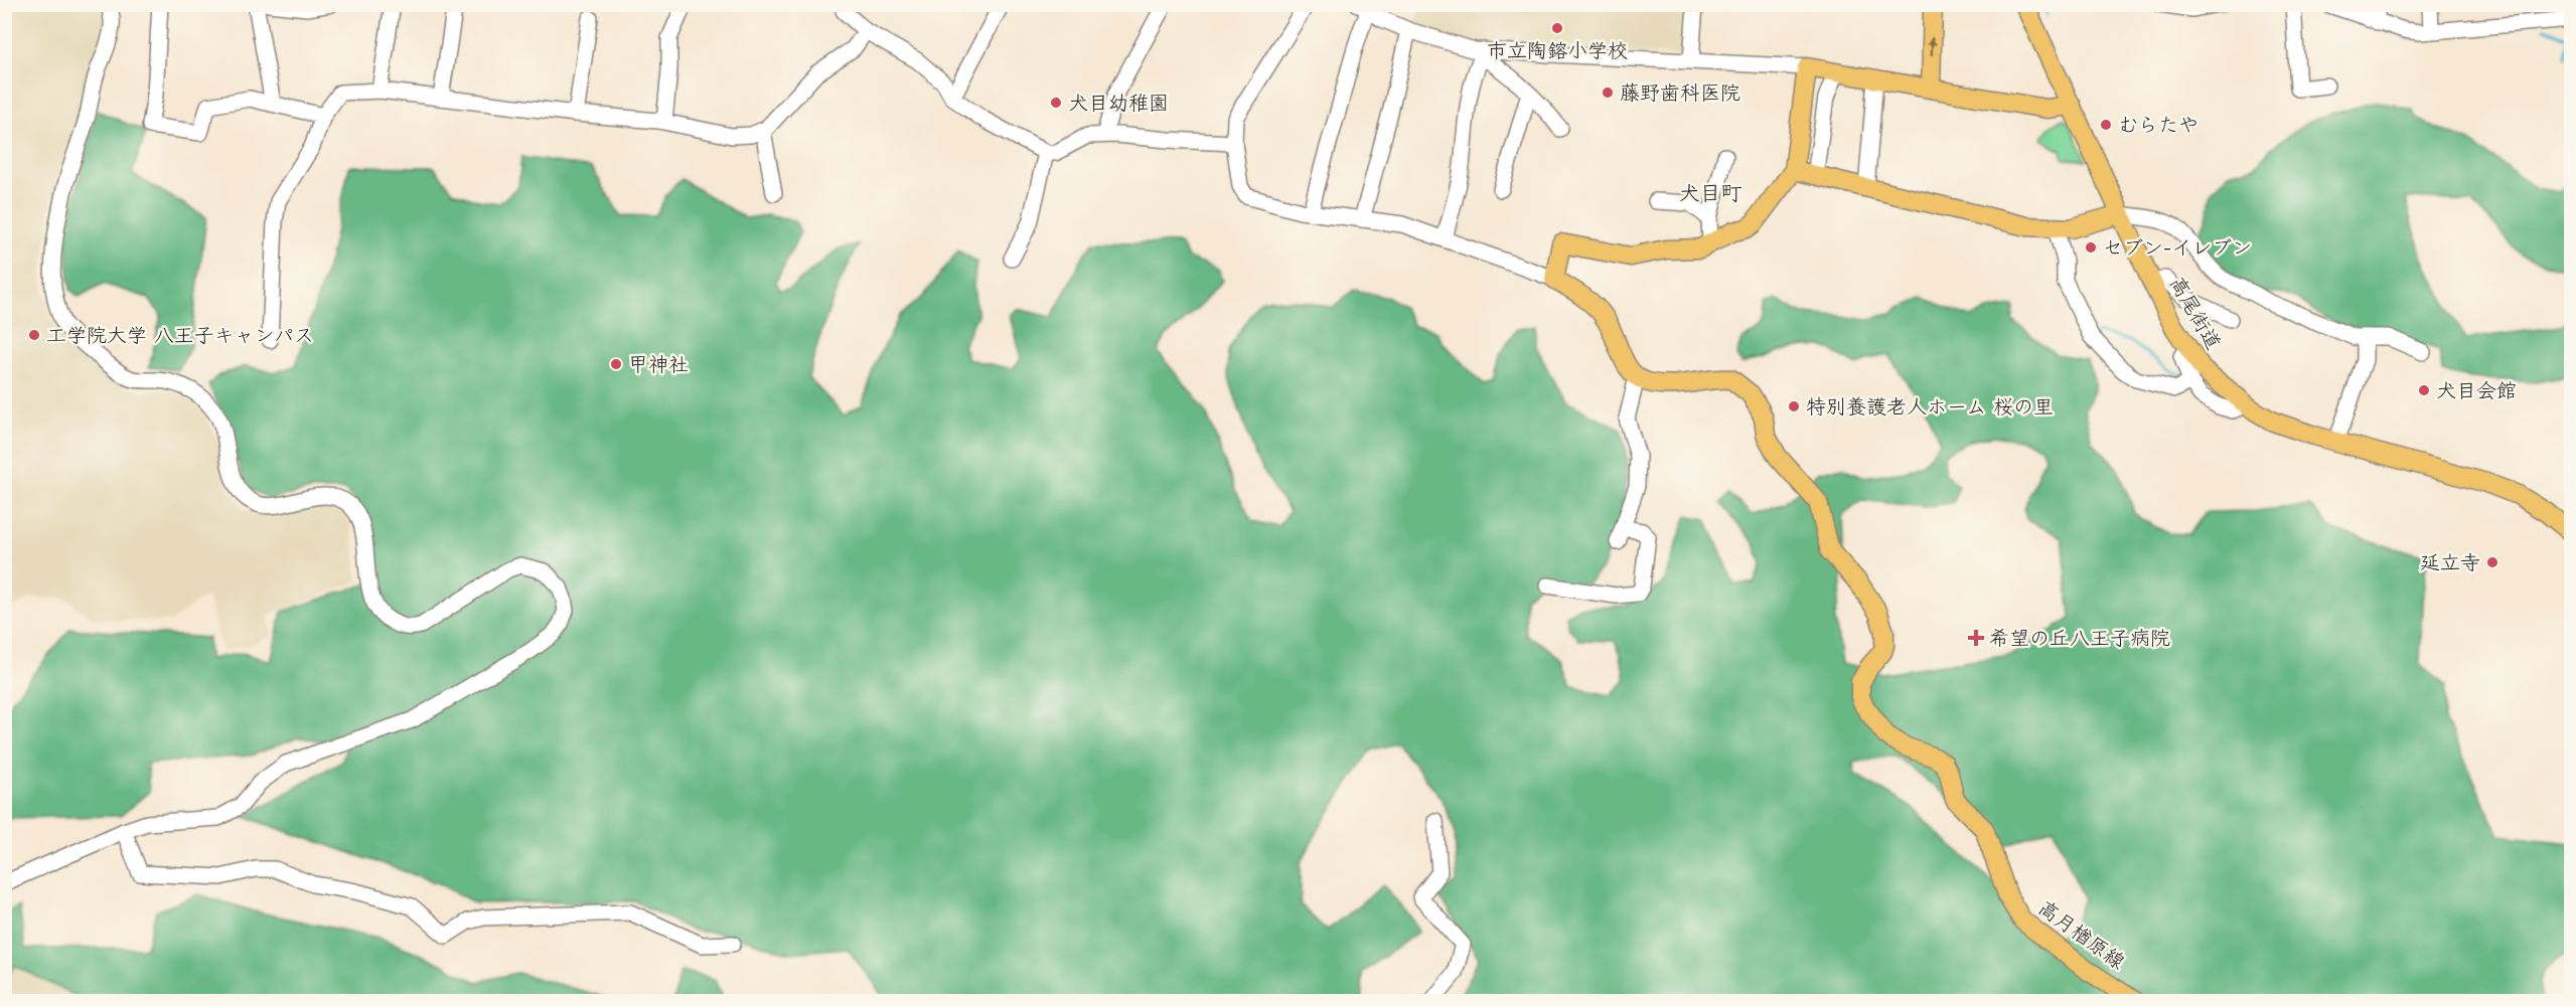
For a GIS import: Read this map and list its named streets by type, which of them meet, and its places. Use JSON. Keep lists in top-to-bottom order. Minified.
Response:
{"streets":{"main road":["高尾街道","高月楢原線"]},"districts":["犬目町"],"places":{"other":["市立陶鎔小学校","藤野歯科医院","犬目幼稚園","むらたや","セブン-イレブン","工学院大学 八王子キャンパス","甲神社","犬目会館","特別養護老人ホーム 桜の里","延立寺"],"health":["希望の丘八王子病院"]}}
